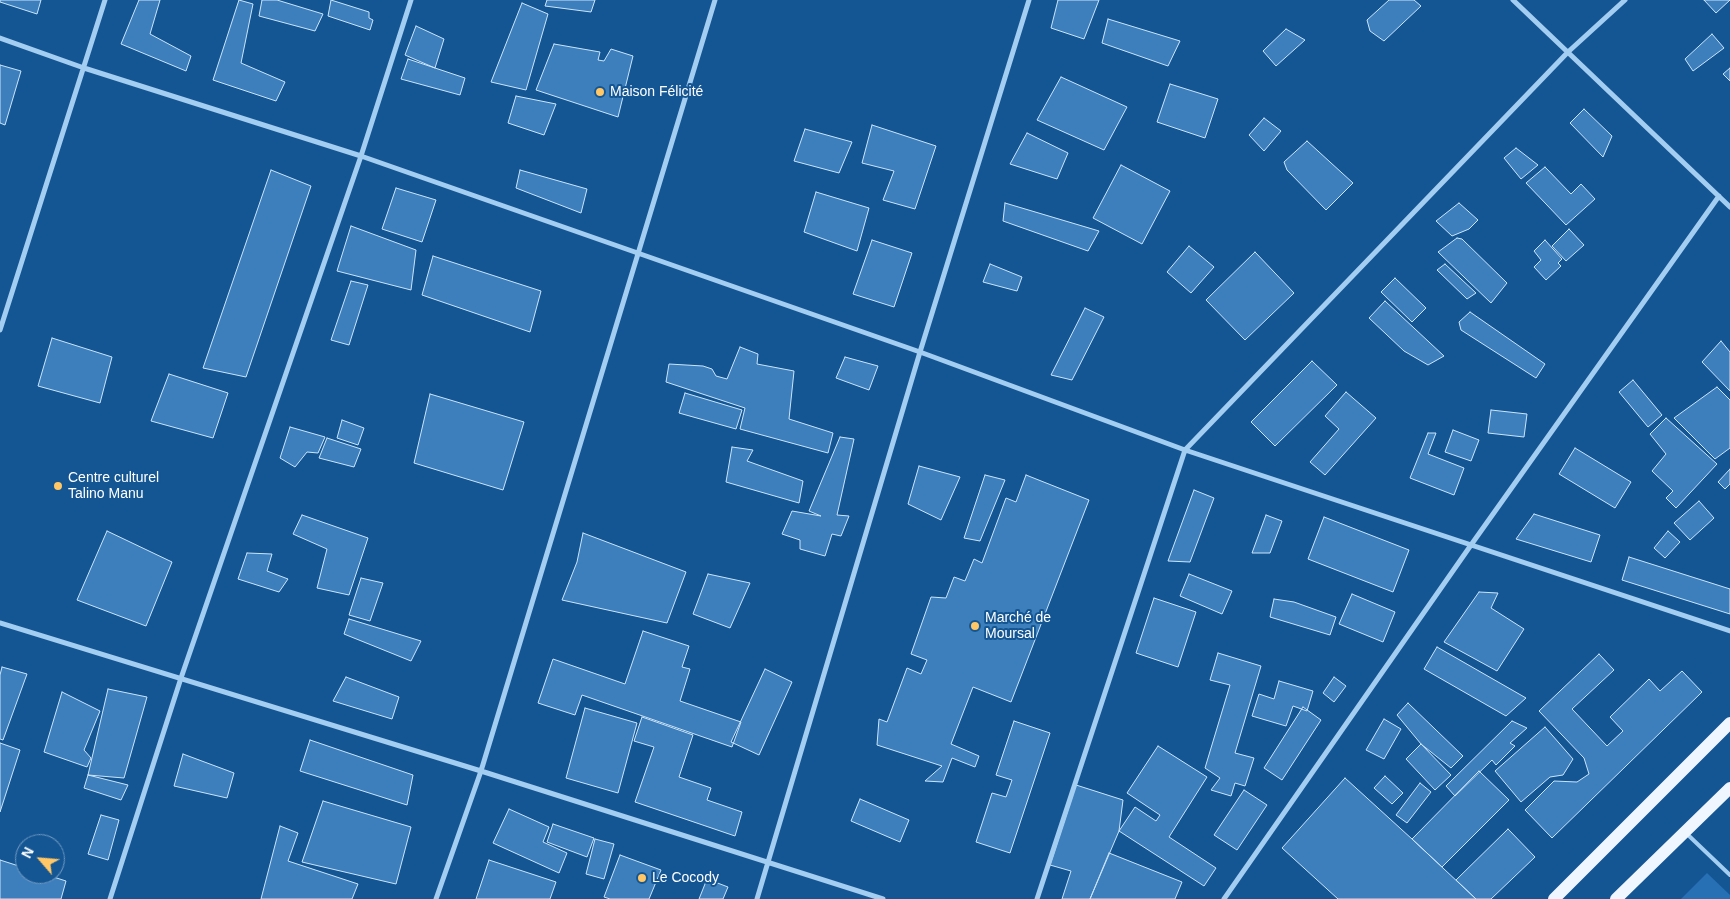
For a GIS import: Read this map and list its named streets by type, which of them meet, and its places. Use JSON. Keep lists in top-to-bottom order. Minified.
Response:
{"places":["Maison Félicité","Centre culturel Talino Manu","Marché de Moursal","Le Cocody"],"north":"top left"}
